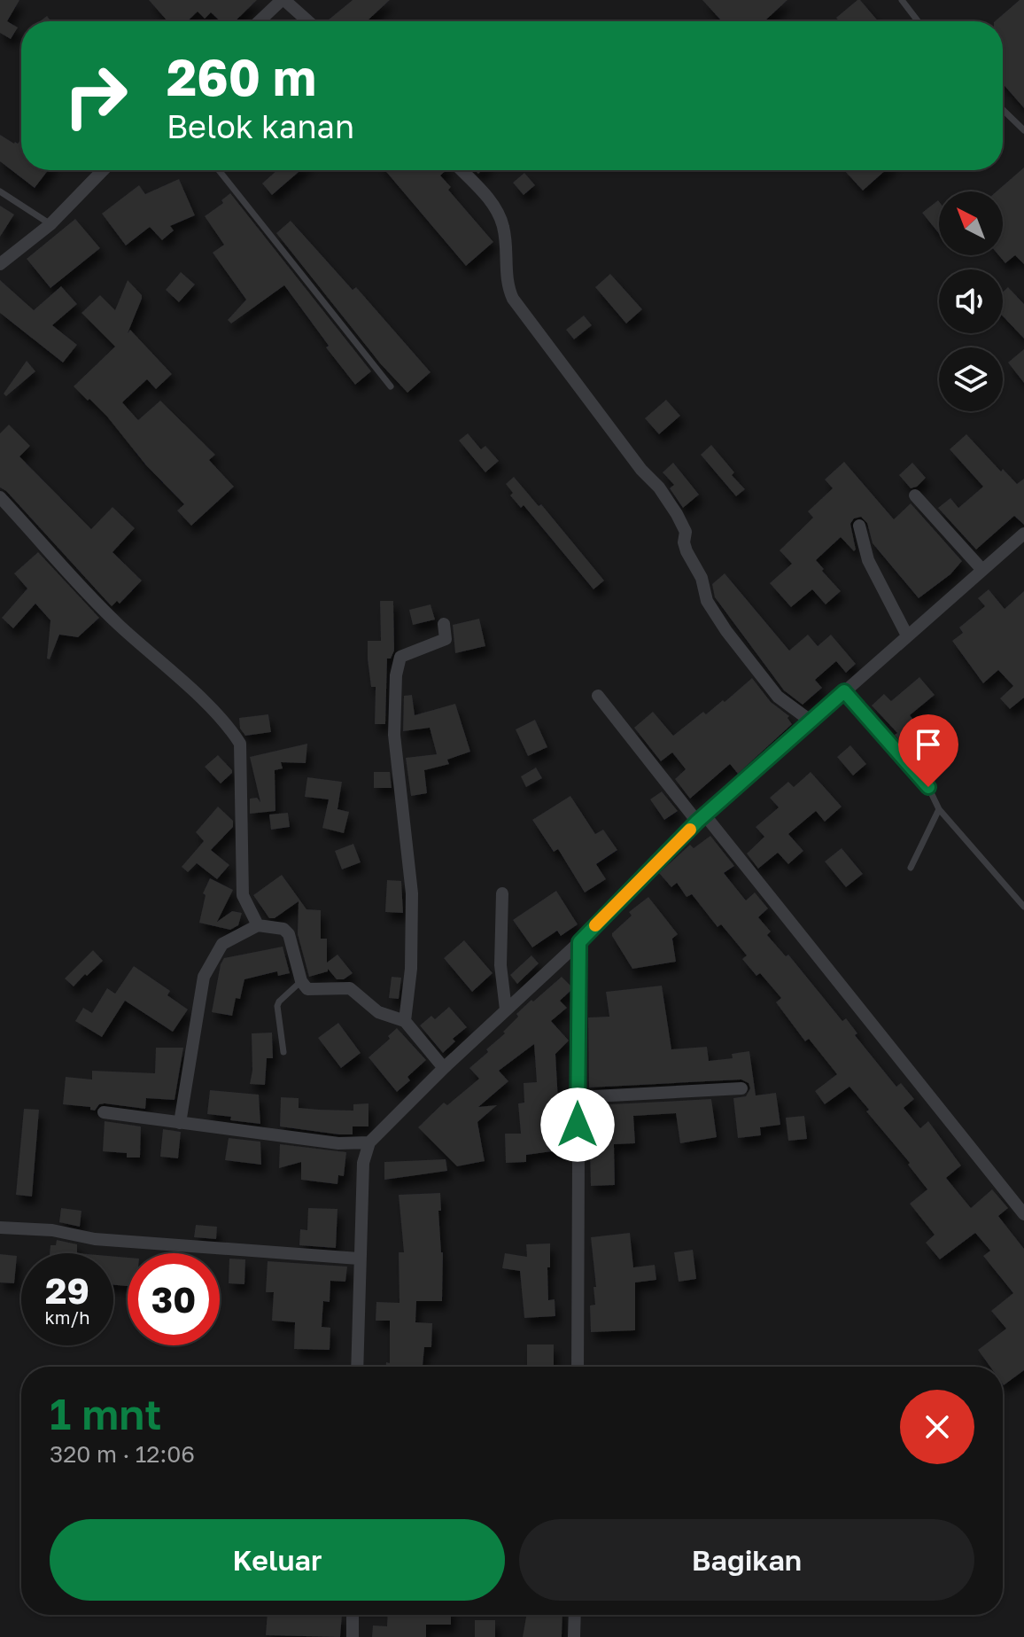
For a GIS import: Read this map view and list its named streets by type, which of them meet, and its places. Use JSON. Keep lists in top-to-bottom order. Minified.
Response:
{"north":"top left","page":{"turn":["260 m","Belok kanan"],"speed":"29 km/h","limit":"30","heading":["1 mnt","320 m · 12:06"],"buttons":["Keluar","Bagikan"]}}
